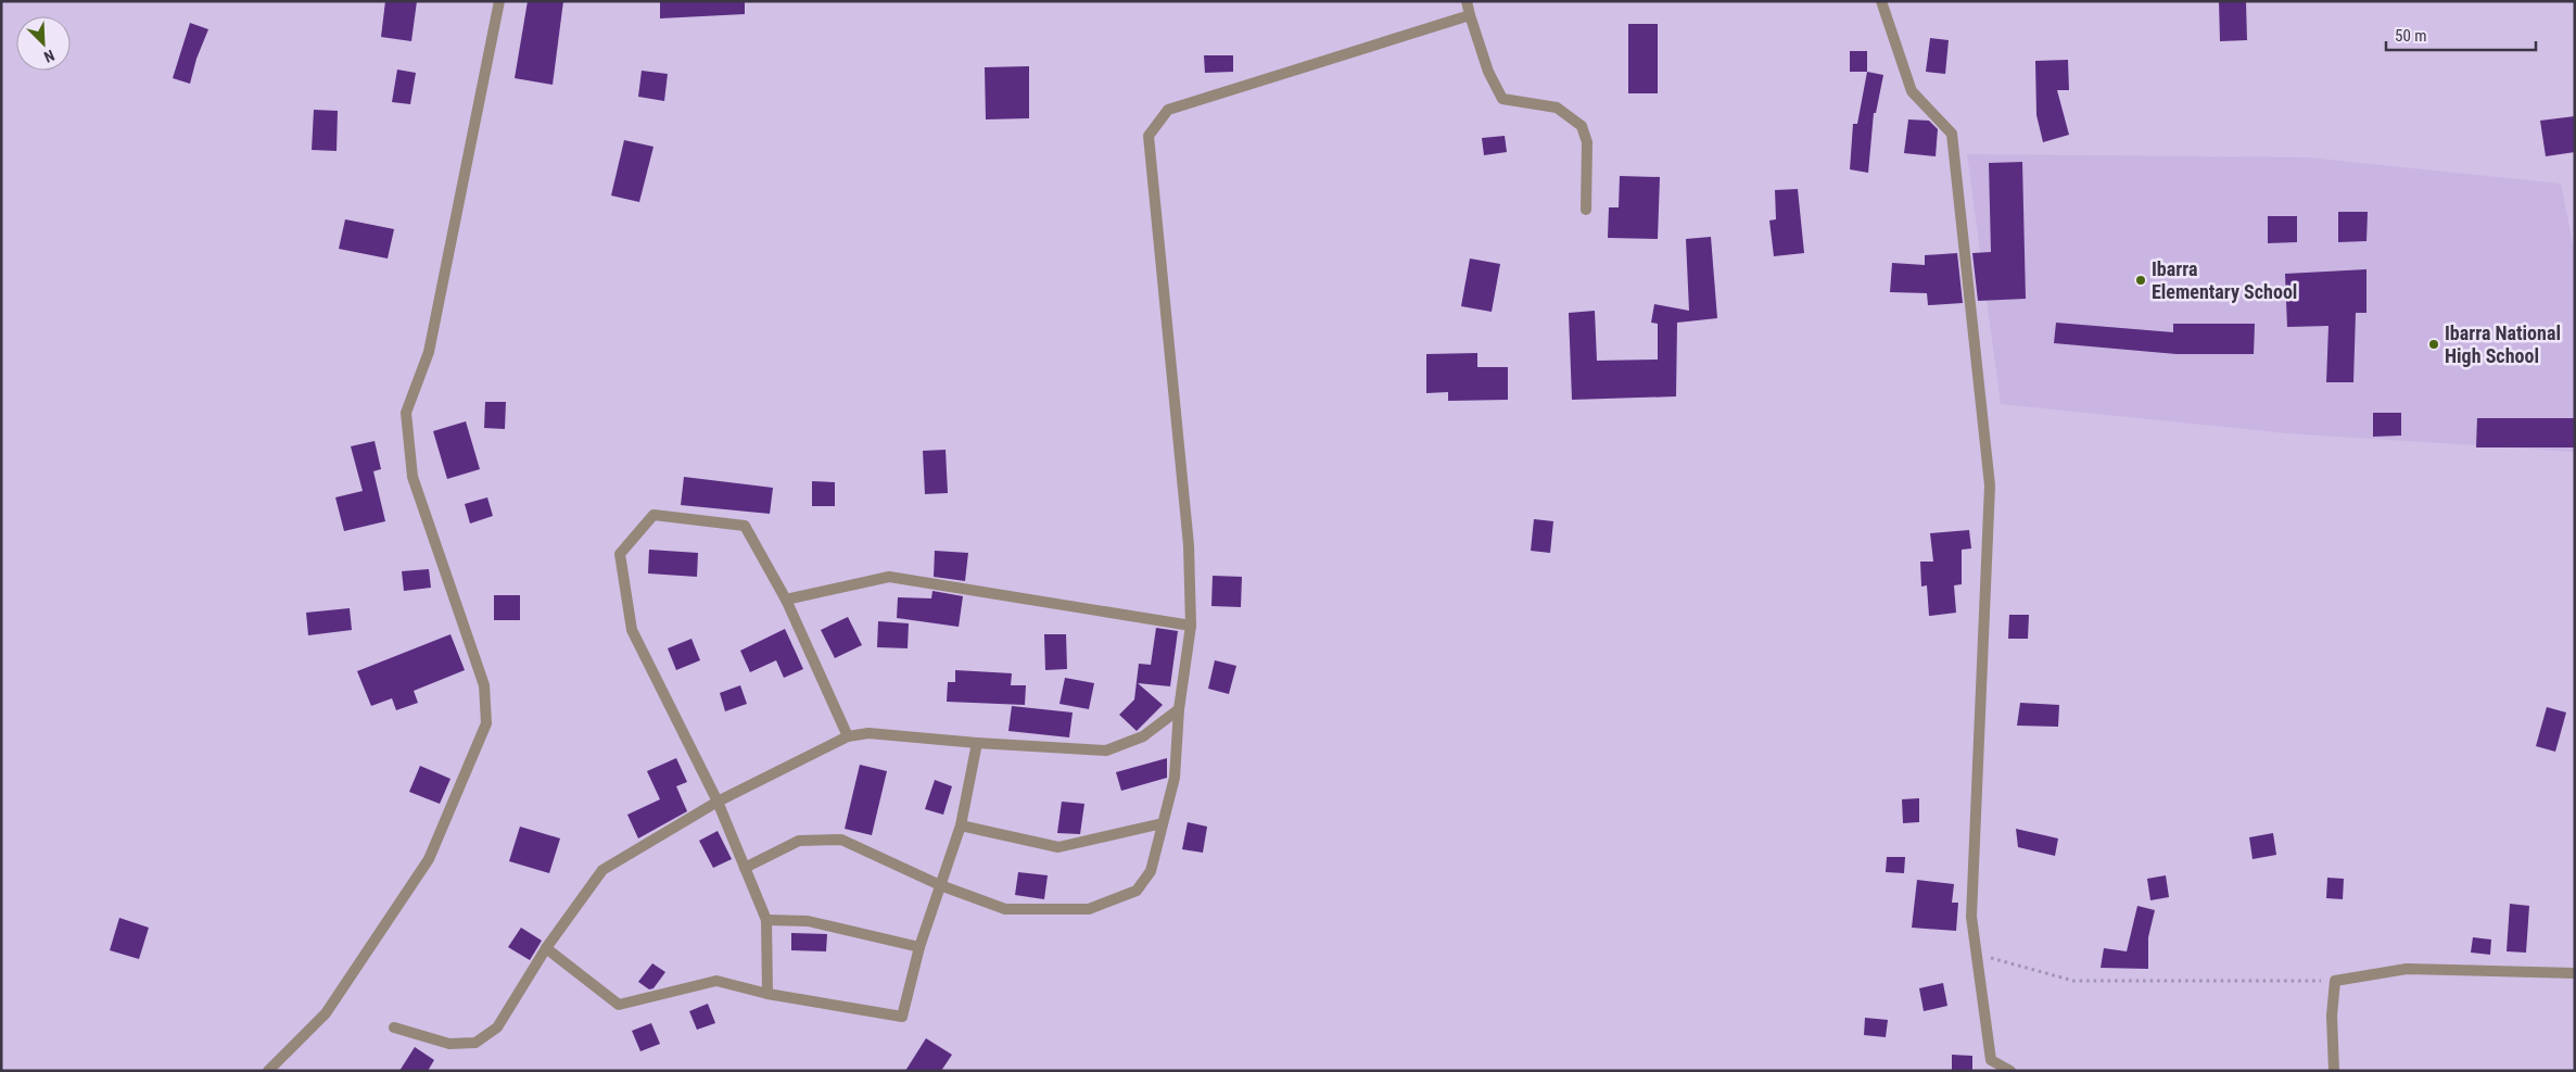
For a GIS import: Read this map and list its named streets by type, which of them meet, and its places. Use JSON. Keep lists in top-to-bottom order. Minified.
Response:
{"places":["Ibarra Elementary School","Ibarra National High School"],"scale_bar":"50 m","north":"bottom right"}
